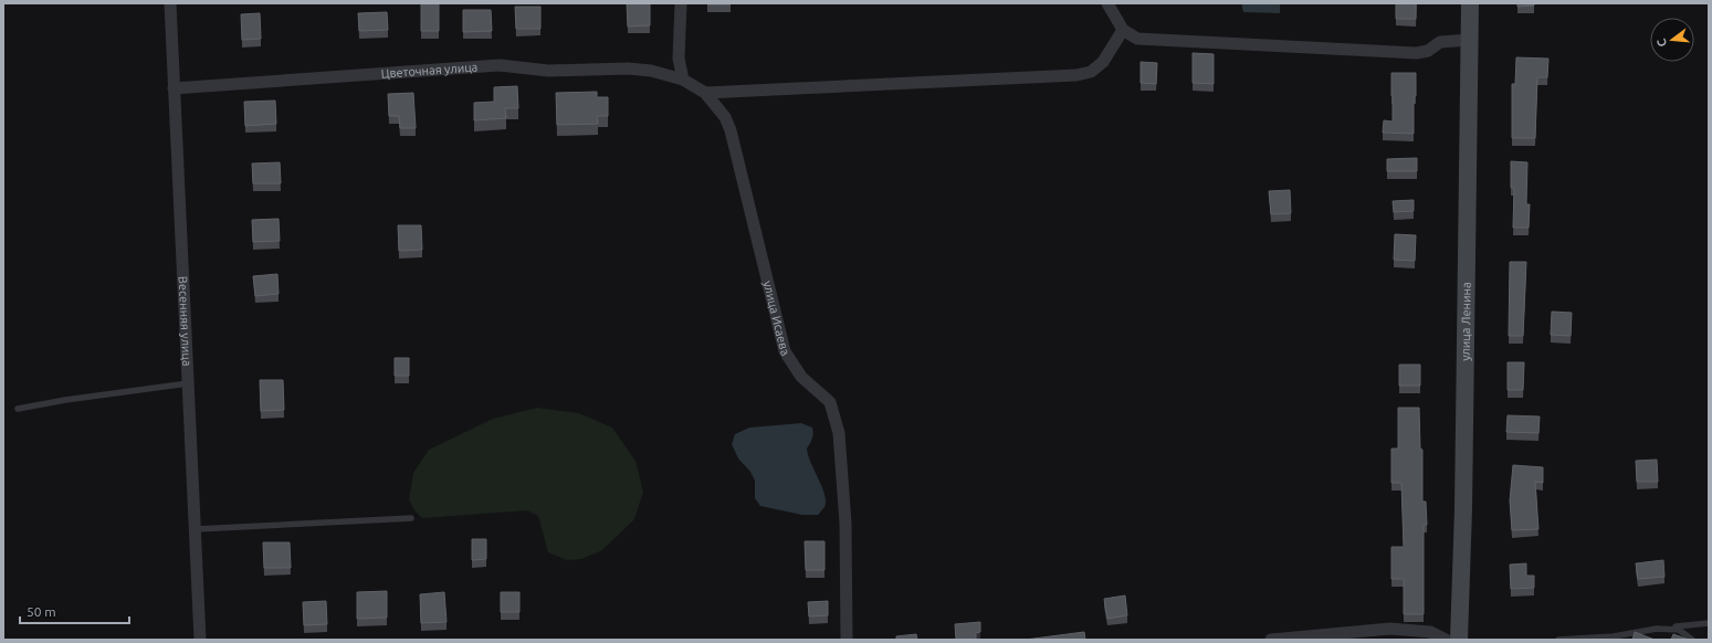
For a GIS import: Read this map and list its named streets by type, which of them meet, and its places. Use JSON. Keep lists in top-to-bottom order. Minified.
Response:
{"streets":{"main road":["улица Ленина"],"street":["Цветочная улица","улица Исаева","Весенняя улица"]},"crossings":[["Цветочная улица","улица Исаева"],["Цветочная улица","Весенняя улица"]],"scale_bar":"50 m","north":"left"}
